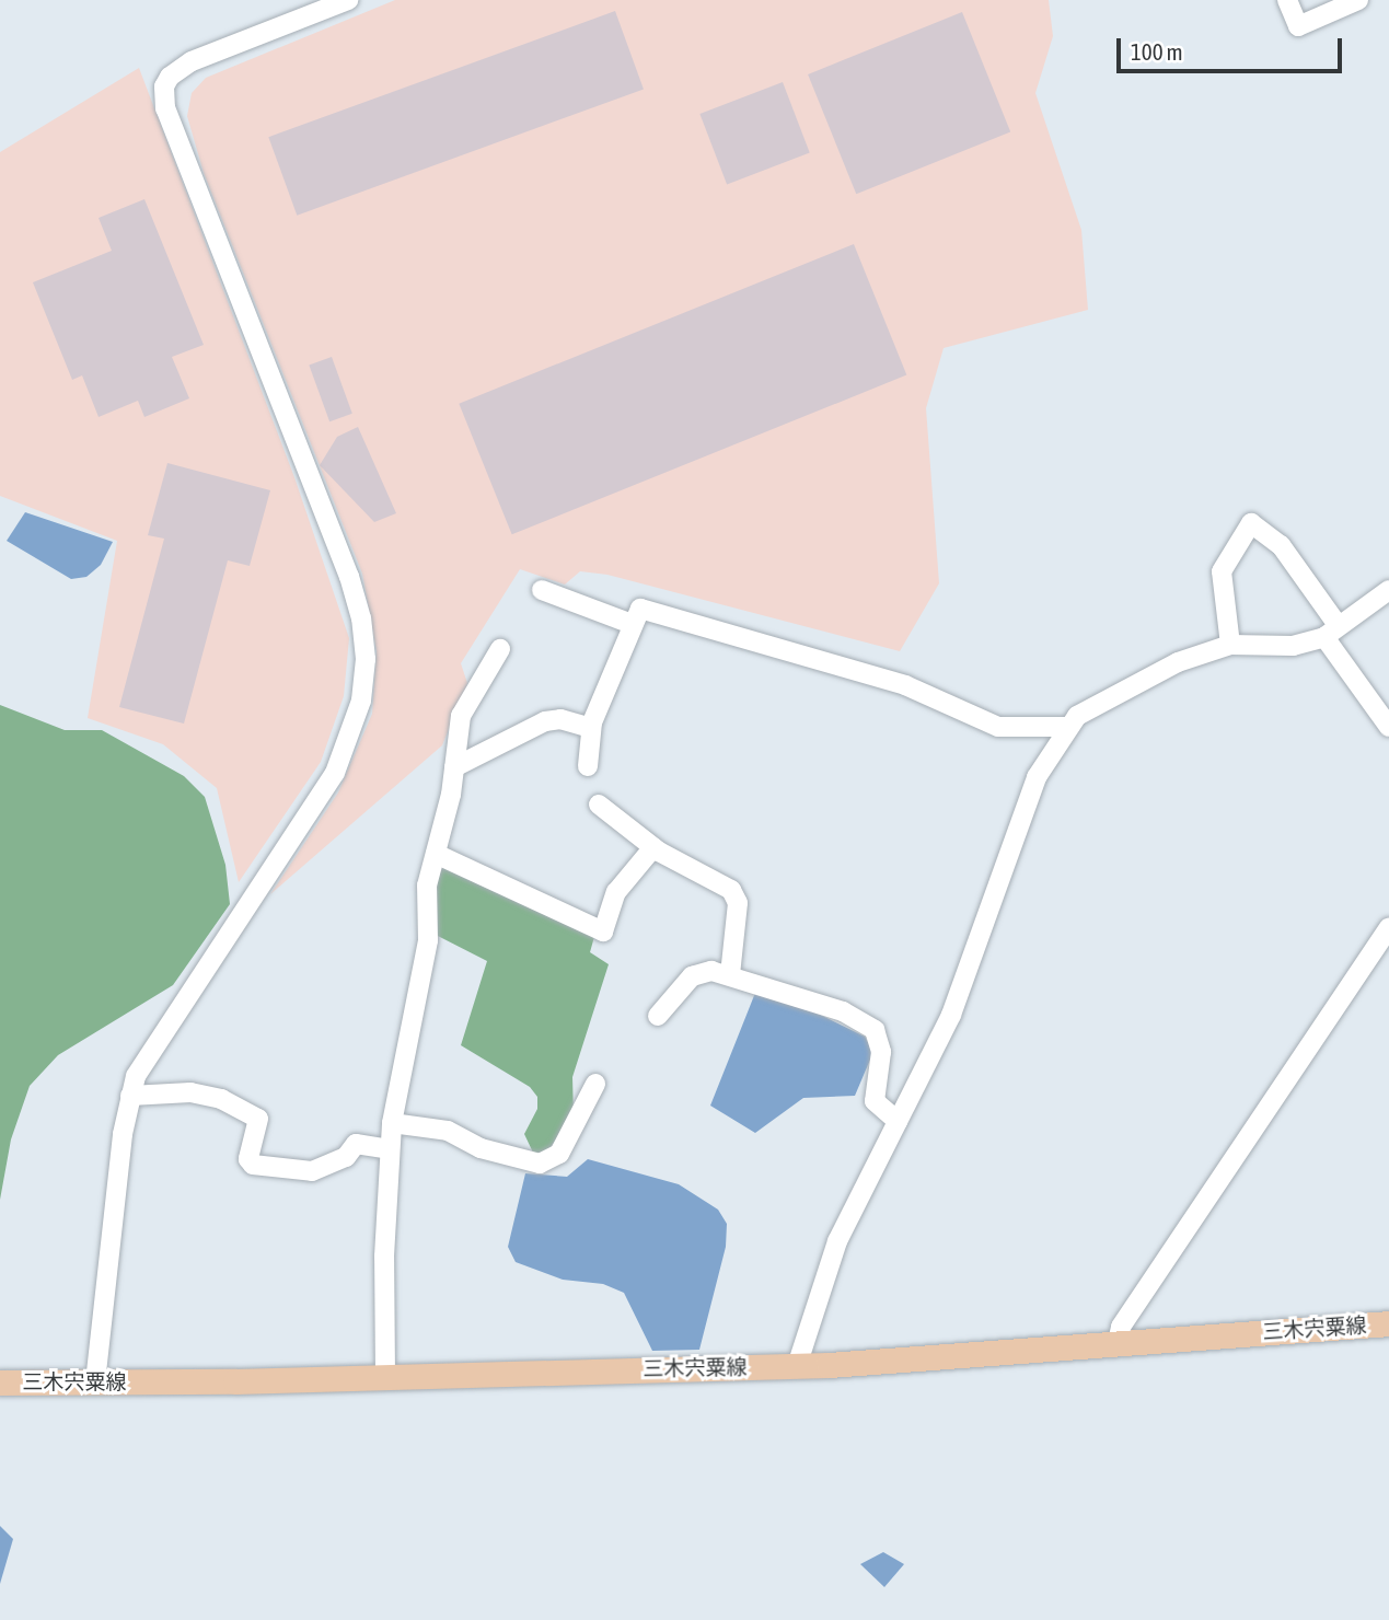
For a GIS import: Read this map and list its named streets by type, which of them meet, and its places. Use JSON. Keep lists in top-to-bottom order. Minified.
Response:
{"streets":{"main road":["三木宍粟線"]},"scale_bar":"100 m"}
